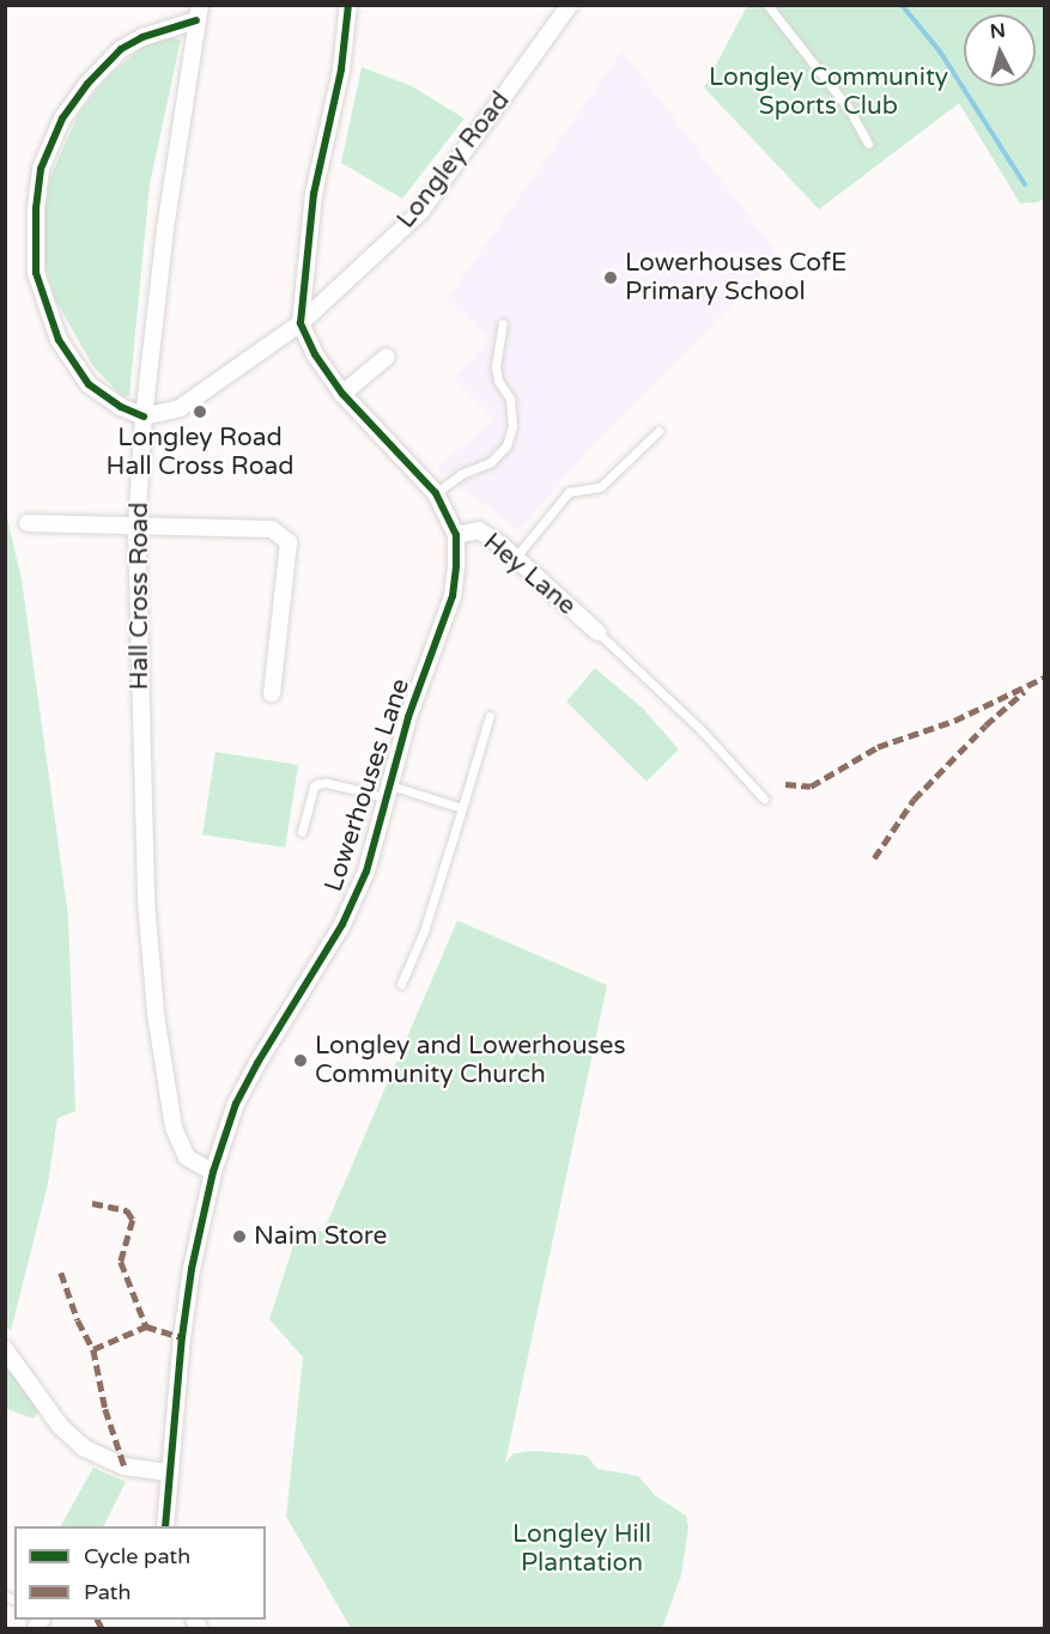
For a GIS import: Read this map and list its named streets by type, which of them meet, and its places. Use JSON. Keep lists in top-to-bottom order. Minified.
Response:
{"streets":{"street":["Longley Road","Hey Lane","Hall Cross Road","Lowerhouses Lane"]},"crossings":[["Longley Road","Hall Cross Road"],["Longley Road","Lowerhouses Lane"],["Hey Lane","Lowerhouses Lane"],["Hall Cross Road","Lowerhouses Lane"]],"parks":["Longley Community Sports Club","Longley Hill Plantation"],"places":["Lowerhouses CofE Primary School","Longley Road Hall Cross Road","Longley and Lowerhouses Community Church","Naim Store"],"legend":["Cycle path","Path"],"north":"top"}
